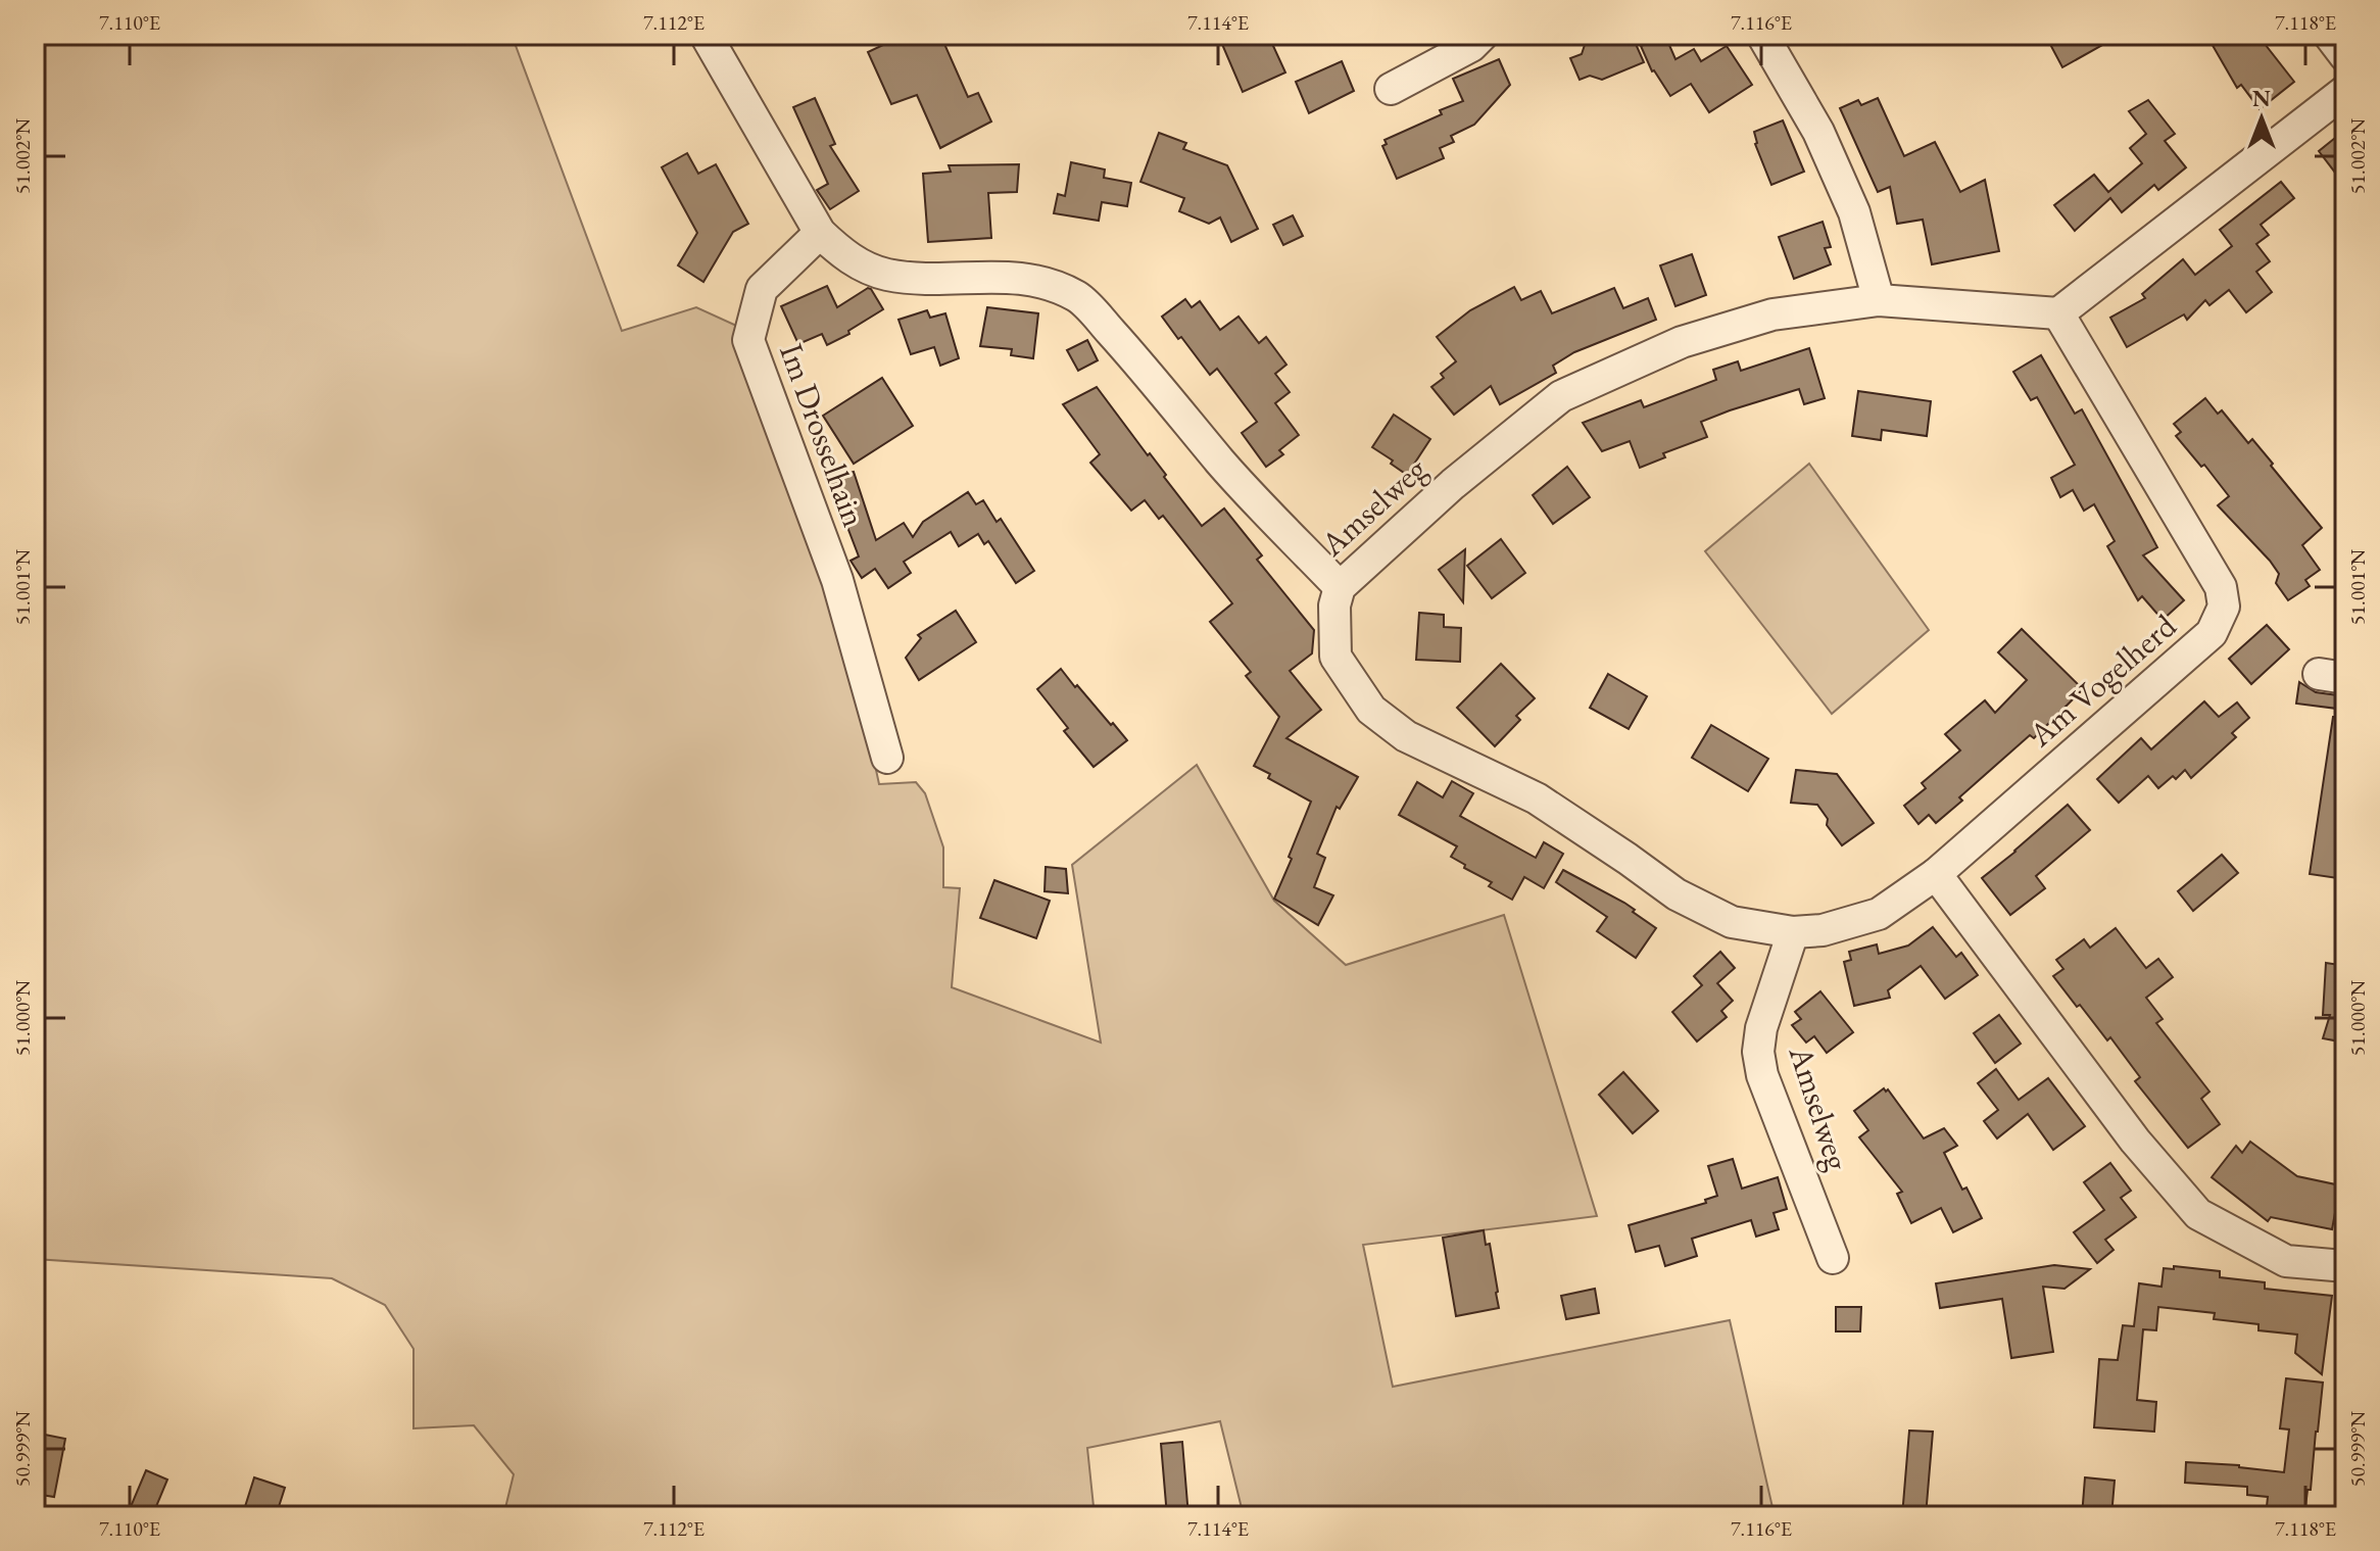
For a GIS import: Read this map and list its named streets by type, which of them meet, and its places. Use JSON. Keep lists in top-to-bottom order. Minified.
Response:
{"streets":{"street":["Im Drosselhain","Amselweg","Am Vogelherd"]},"crossings":[["Amselweg","Am Vogelherd"]],"north":"top","coordinates":["7.110°E","7.112°E","7.114°E","7.116°E","7.118°E","51.002°N","51.001°N","51.000°N","50.999°N"]}
